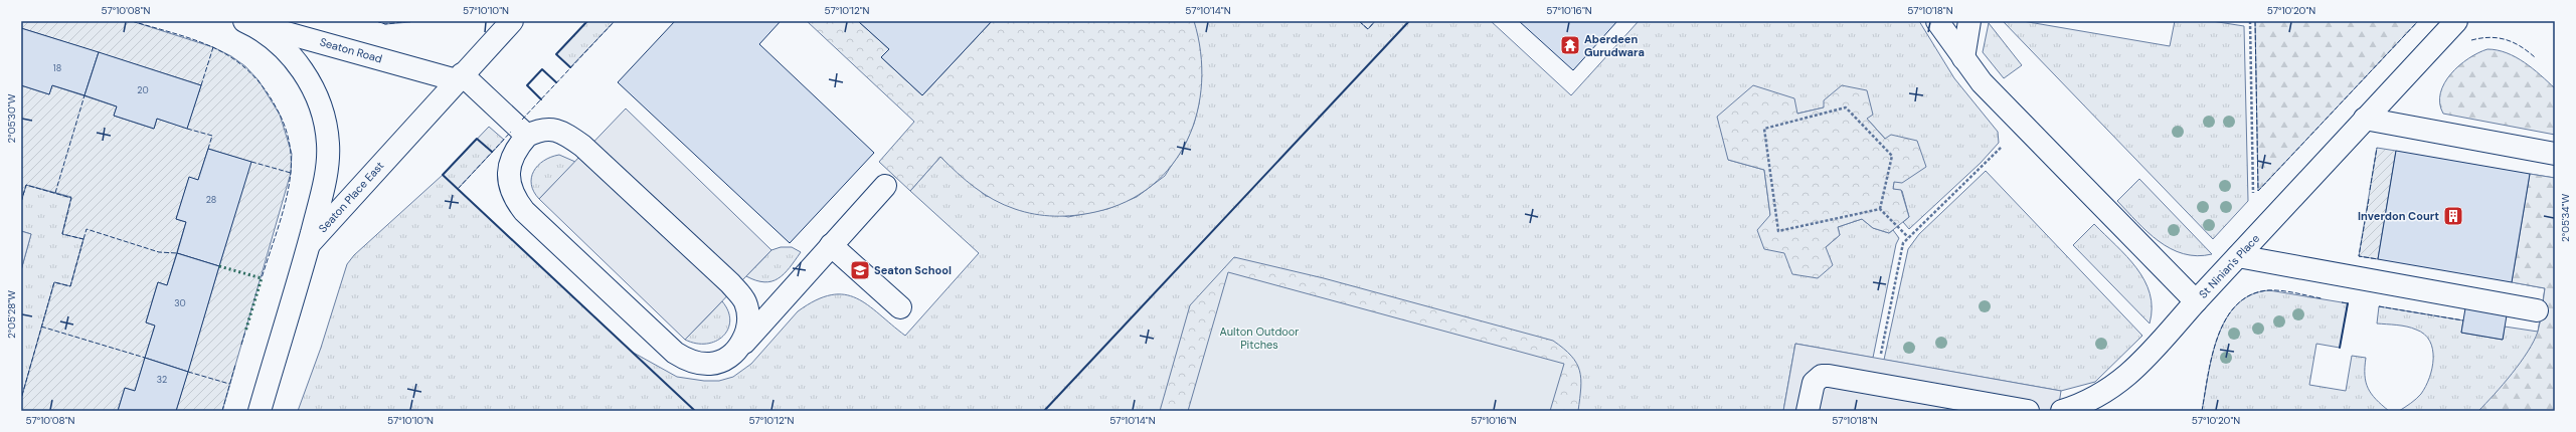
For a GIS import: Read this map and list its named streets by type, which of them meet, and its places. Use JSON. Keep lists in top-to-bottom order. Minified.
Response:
{"streets":{"street":["Seaton Road","Seaton Place East","St Ninian's Place"]},"crossings":[["Seaton Road","Seaton Place East"]],"parks":["Aulton Outdoor Pitches"],"places":{"temple":["Aberdeen Gurudwara"],"building":["Inverdon Court"],"school or university":["Seaton School"]},"house_numbers":["18","20","28","30","32"],"coordinates":["57°10'08\"N","57°10'10\"N","57°10'12\"N","57°10'14\"N","57°10'16\"N","57°10'18\"N","57°10'20\"N","2°05'30\"W","2°05'34\"W","2°05'28\"W"]}
